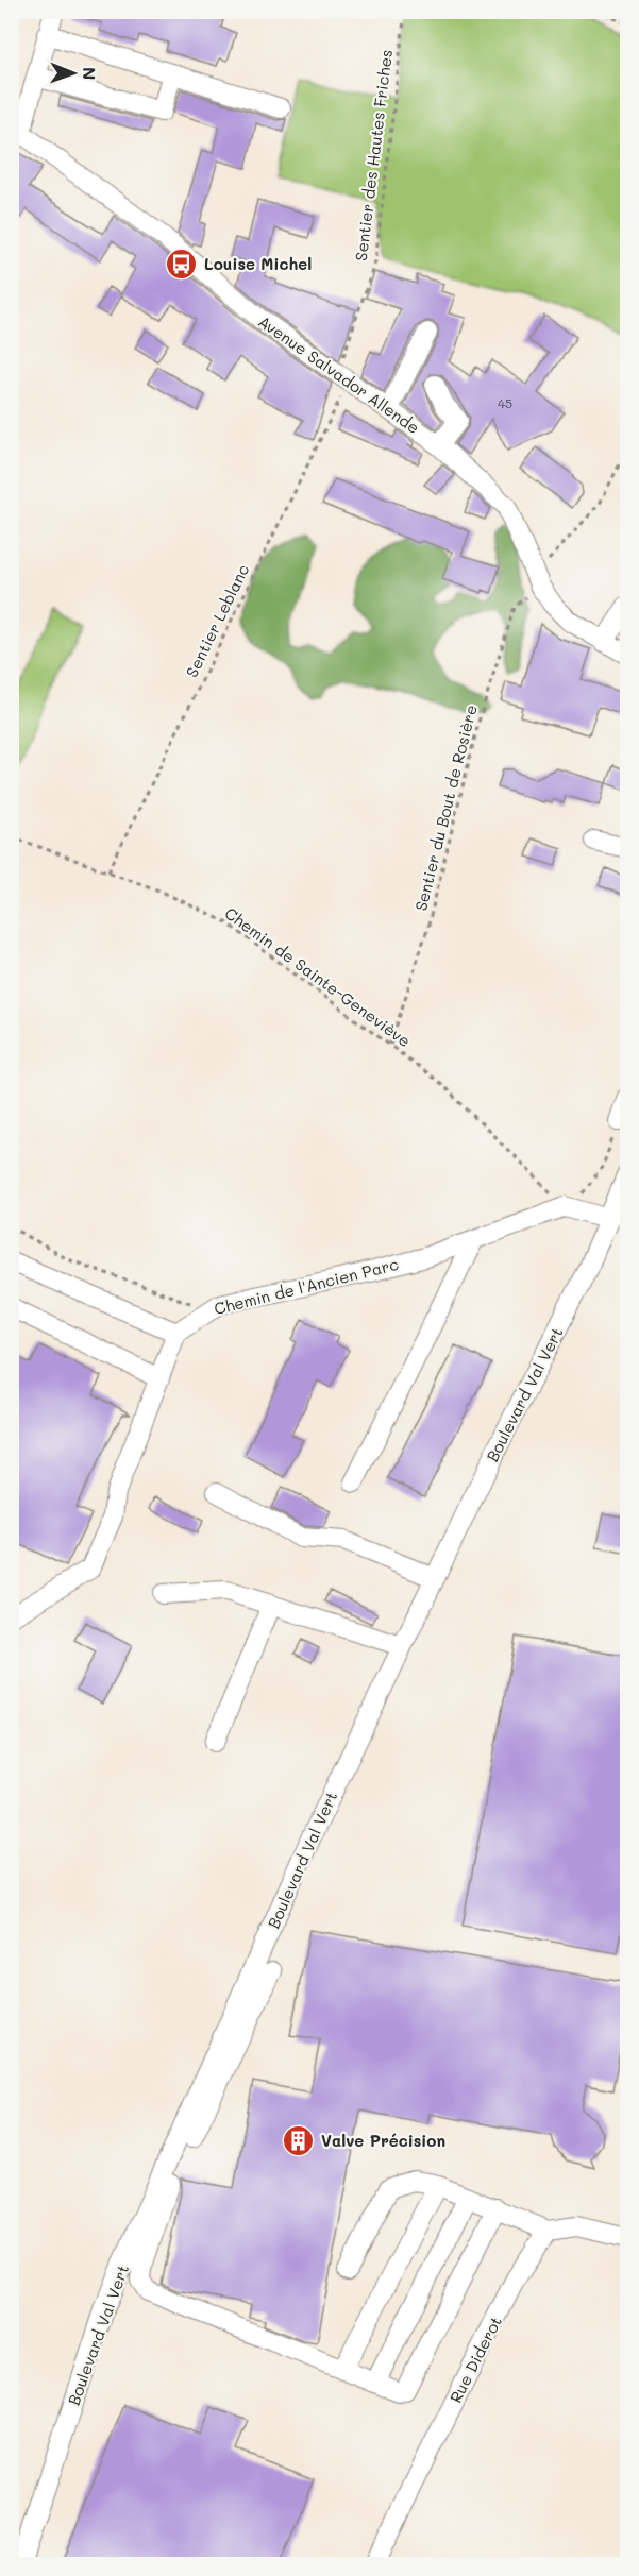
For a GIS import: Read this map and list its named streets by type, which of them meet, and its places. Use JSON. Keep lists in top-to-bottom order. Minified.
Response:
{"streets":{"street":["Avenue Salvador Allende","Chemin de l'Ancien Parc","Boulevard Val Vert","Rue Diderot"],"path":["Sentier des Hautes Friches","Sentier Leblanc","Sentier du Bout de Rosière","Chemin de Sainte-Geneviève"]},"crossings":[["Sentier des Hautes Friches","Avenue Salvador Allende"],["Sentier des Hautes Friches","Sentier Leblanc"],["Avenue Salvador Allende","Sentier Leblanc"],["Avenue Salvador Allende","Sentier du Bout de Rosière"],["Sentier Leblanc","Chemin de Sainte-Geneviève"],["Sentier du Bout de Rosière","Chemin de Sainte-Geneviève"],["Chemin de Sainte-Geneviève","Chemin de l'Ancien Parc"]],"places":{"bus stop":["Louise Michel"],"building":["Valve Précision"]},"house_numbers":["45"],"north":"right"}
